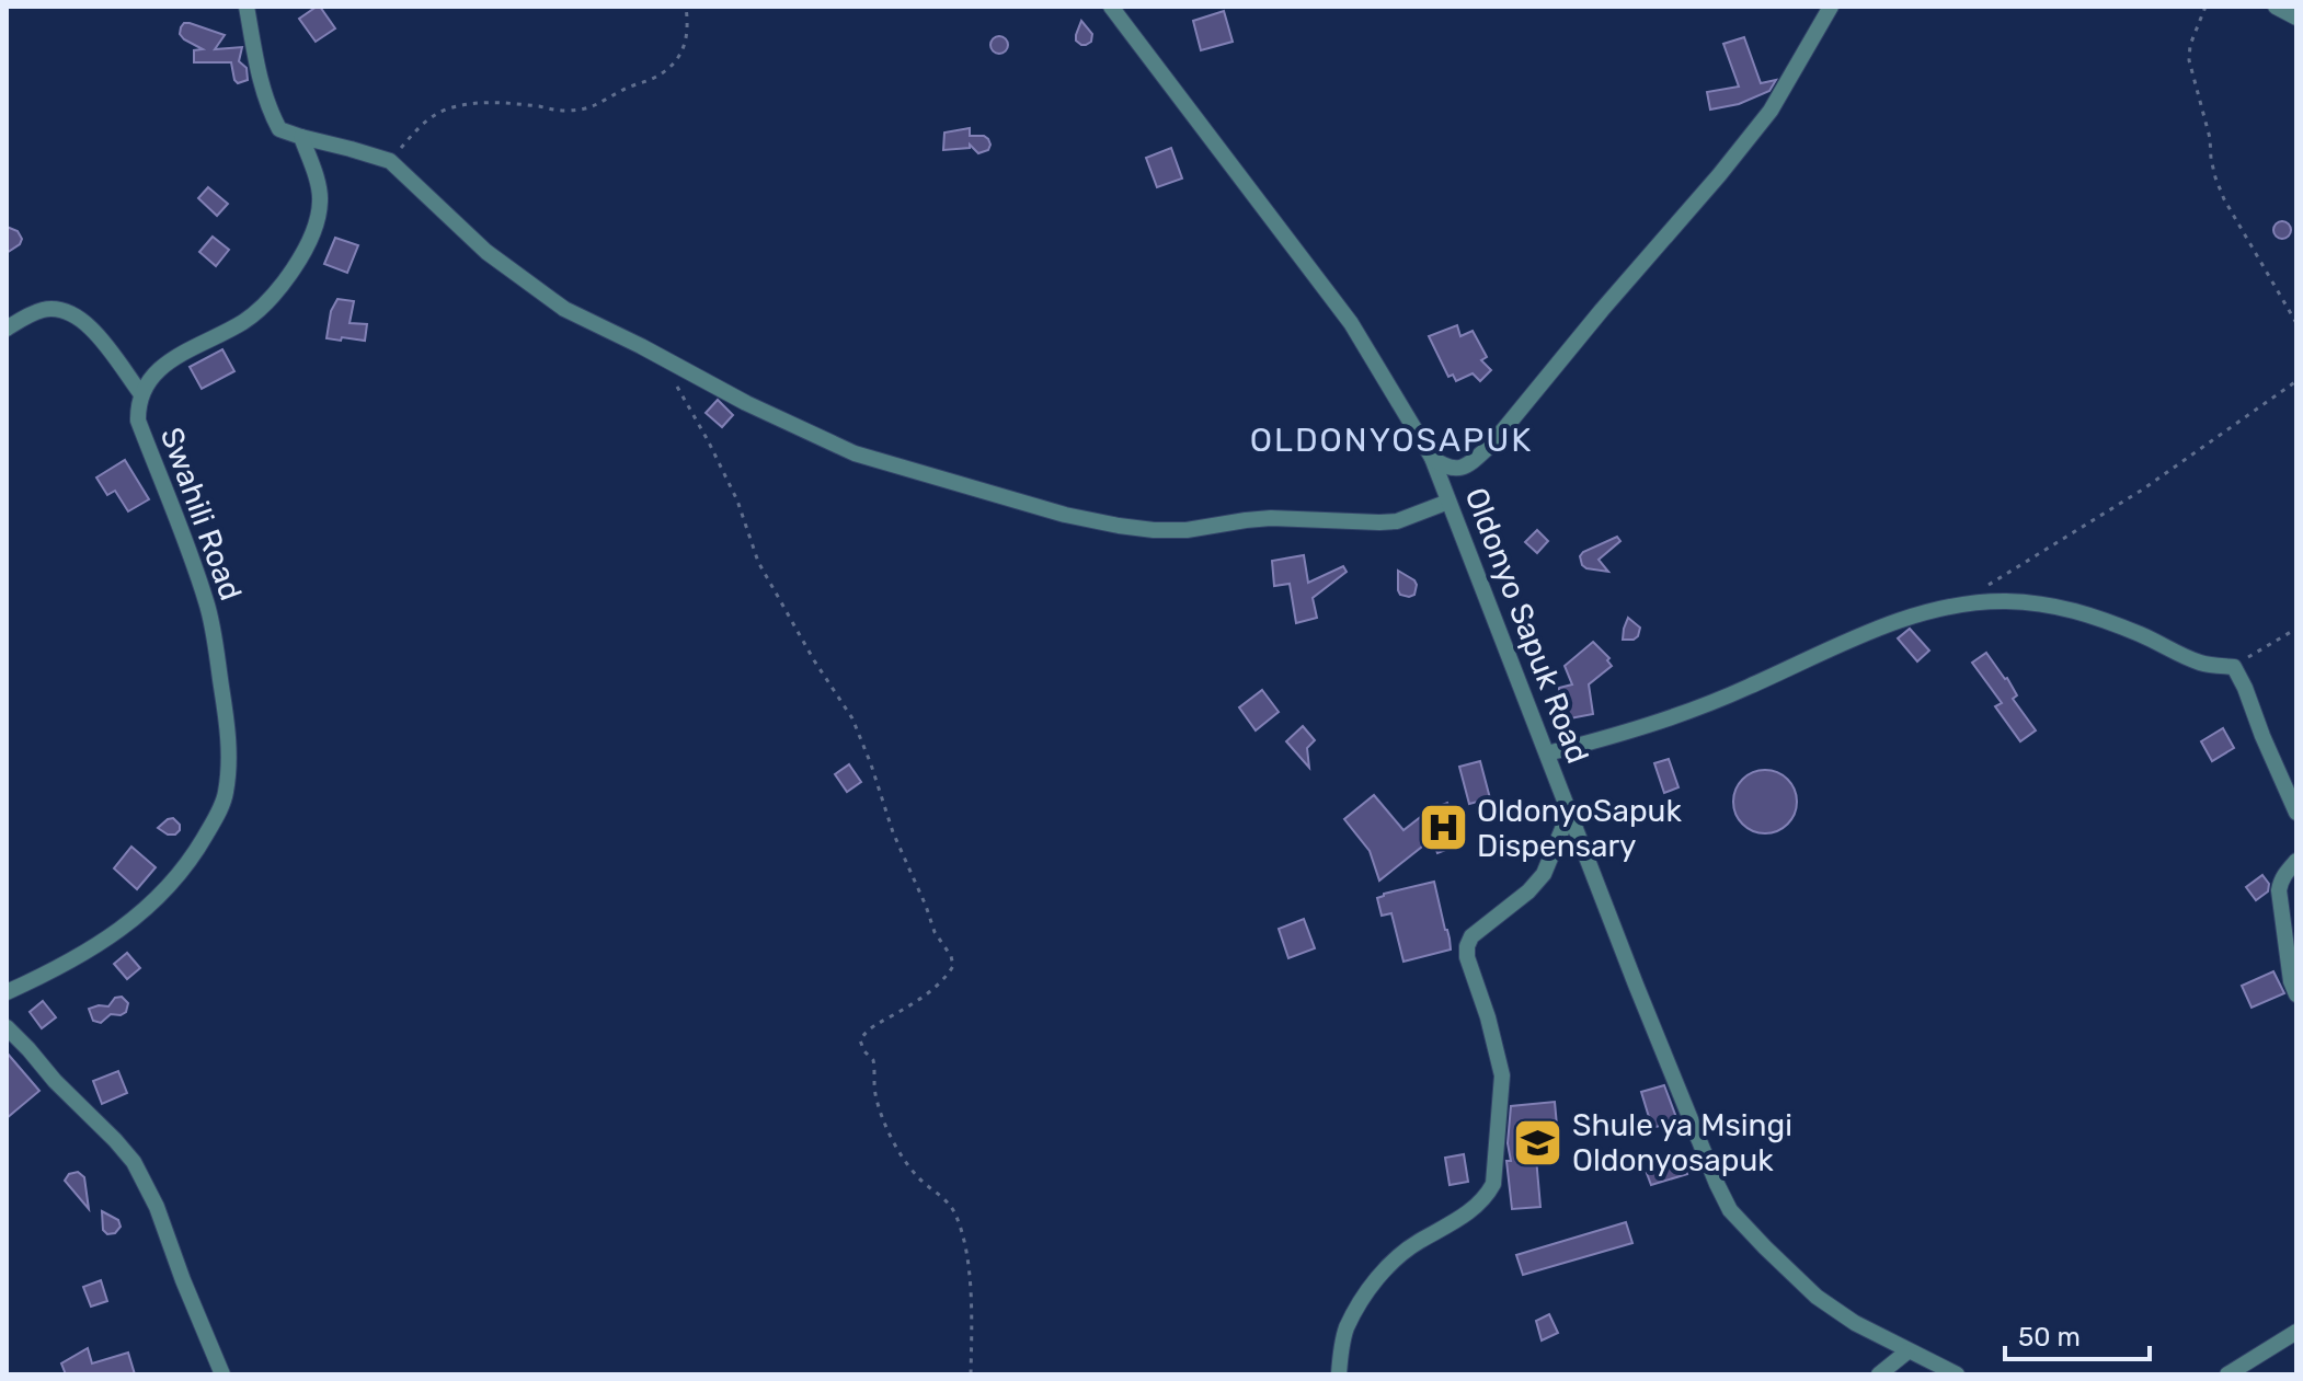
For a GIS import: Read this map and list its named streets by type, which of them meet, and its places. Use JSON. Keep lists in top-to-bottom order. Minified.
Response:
{"streets":{"street":["Swahili Road","Oldonyo Sapuk Road"]},"districts":["OLDONYOSAPUK"],"places":{"hospital":["OldonyoSapuk Dispensary"],"school or university":["Shule ya Msingi Oldonyosapuk"]},"scale_bar":"50 m"}
